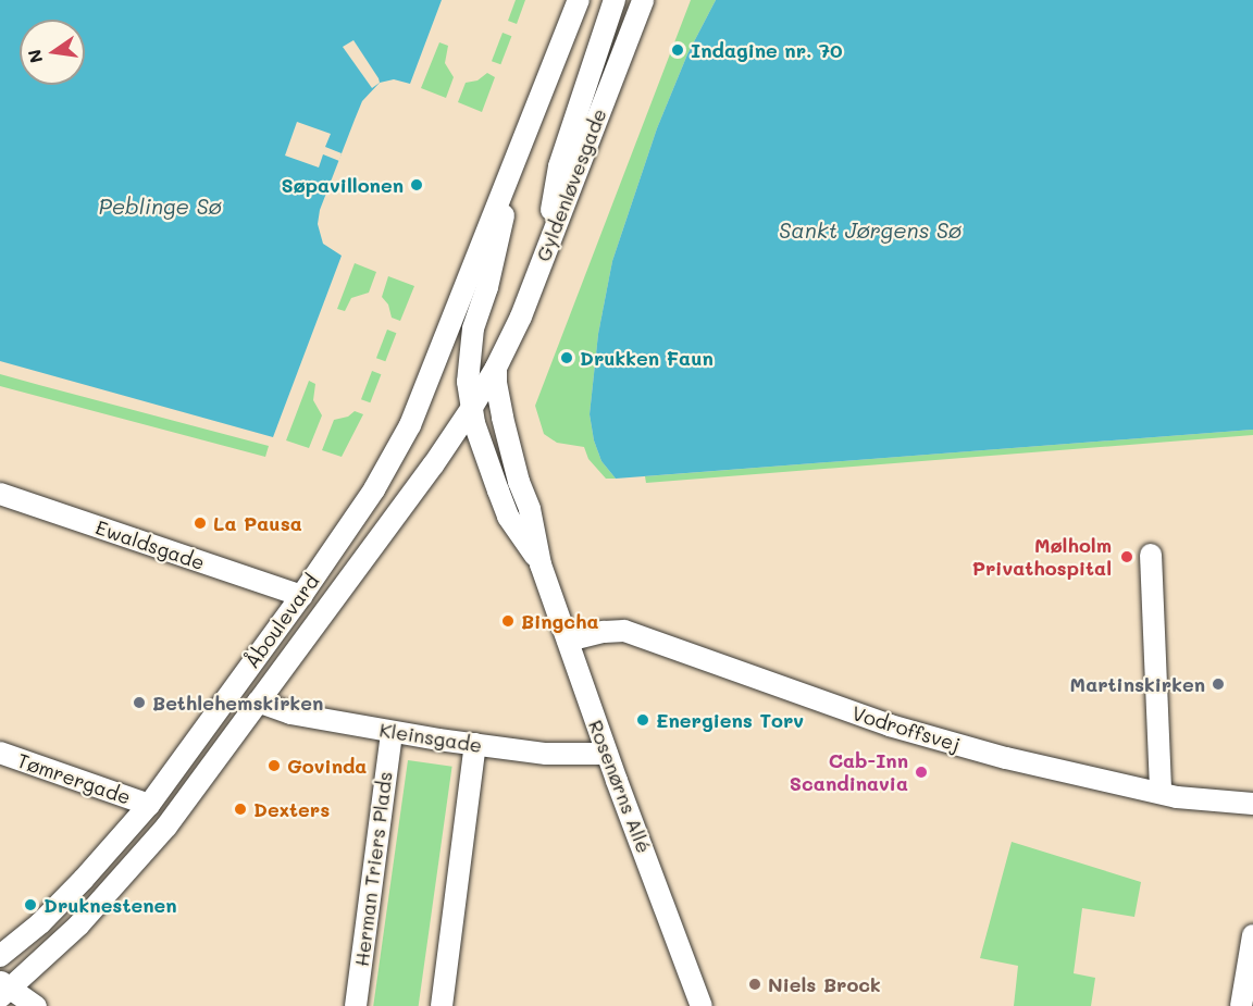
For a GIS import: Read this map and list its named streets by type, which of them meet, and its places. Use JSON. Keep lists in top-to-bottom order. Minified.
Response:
{"streets":{"street":["Gyldenløvesgade","Ewaldsgade","Åboulevard","Vodroffsvej","Kleinsgade","Tømrergade","Rosenørns Allé","Herman Triers Plads"]},"crossings":[["Gyldenløvesgade","Åboulevard"],["Gyldenløvesgade","Rosenørns Allé"],["Ewaldsgade","Åboulevard"],["Åboulevard","Kleinsgade"],["Åboulevard","Tømrergade"],["Åboulevard","Rosenørns Allé"],["Vodroffsvej","Rosenørns Allé"],["Kleinsgade","Rosenørns Allé"],["Kleinsgade","Herman Triers Plads"]],"water":["Peblinge Sø","Sankt Jørgens Sø"],"places":["Indagine nr. 70","Søpavillonen","Drukken Faun","La Pausa","Mølholm Privathospital","Bingcha","Martinskirken","Bethlehemskirken","Energiens Torv","Govinda","Cab-Inn Scandinavia","Dexters","Druknestenen","Niels Brock"],"north":"left"}
